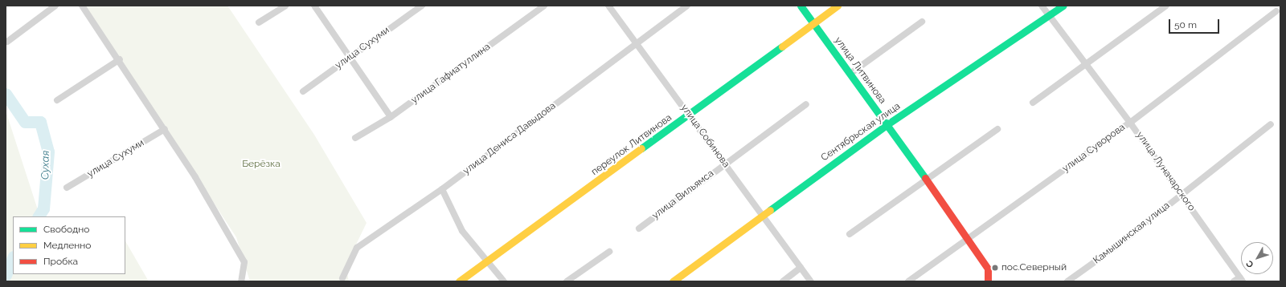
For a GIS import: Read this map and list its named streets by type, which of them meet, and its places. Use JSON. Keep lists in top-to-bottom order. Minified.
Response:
{"streets":{"street":["улица Сухуми","улица Литвинова","улица Гафиатуллина","Сентябрьская улица","улица Собинова","улица Дениса Давыдова","переулок Литвинова","улица Суворова","улица Луначарского","улица Вильямса","Камышинская улица"]},"crossings":[["улица Литвинова","Сентябрьская улица"],["улица Литвинова","переулок Литвинова"],["улица Литвинова","улица Суворова"],["Сентябрьская улица","улица Собинова"],["Сентябрьская улица","улица Луначарского"],["улица Собинова","улица Дениса Давыдова"],["улица Собинова","переулок Литвинова"],["улица Собинова","улица Вильямса"],["улица Суворова","улица Луначарского"],["улица Луначарского","Камышинская улица"]],"water":["Сухая"],"parks":["Берёзка"],"places":["пос.Северный"],"legend":["Свободно","Медленно","Пробка"],"scale_bar":"50 m","north":"bottom left"}
